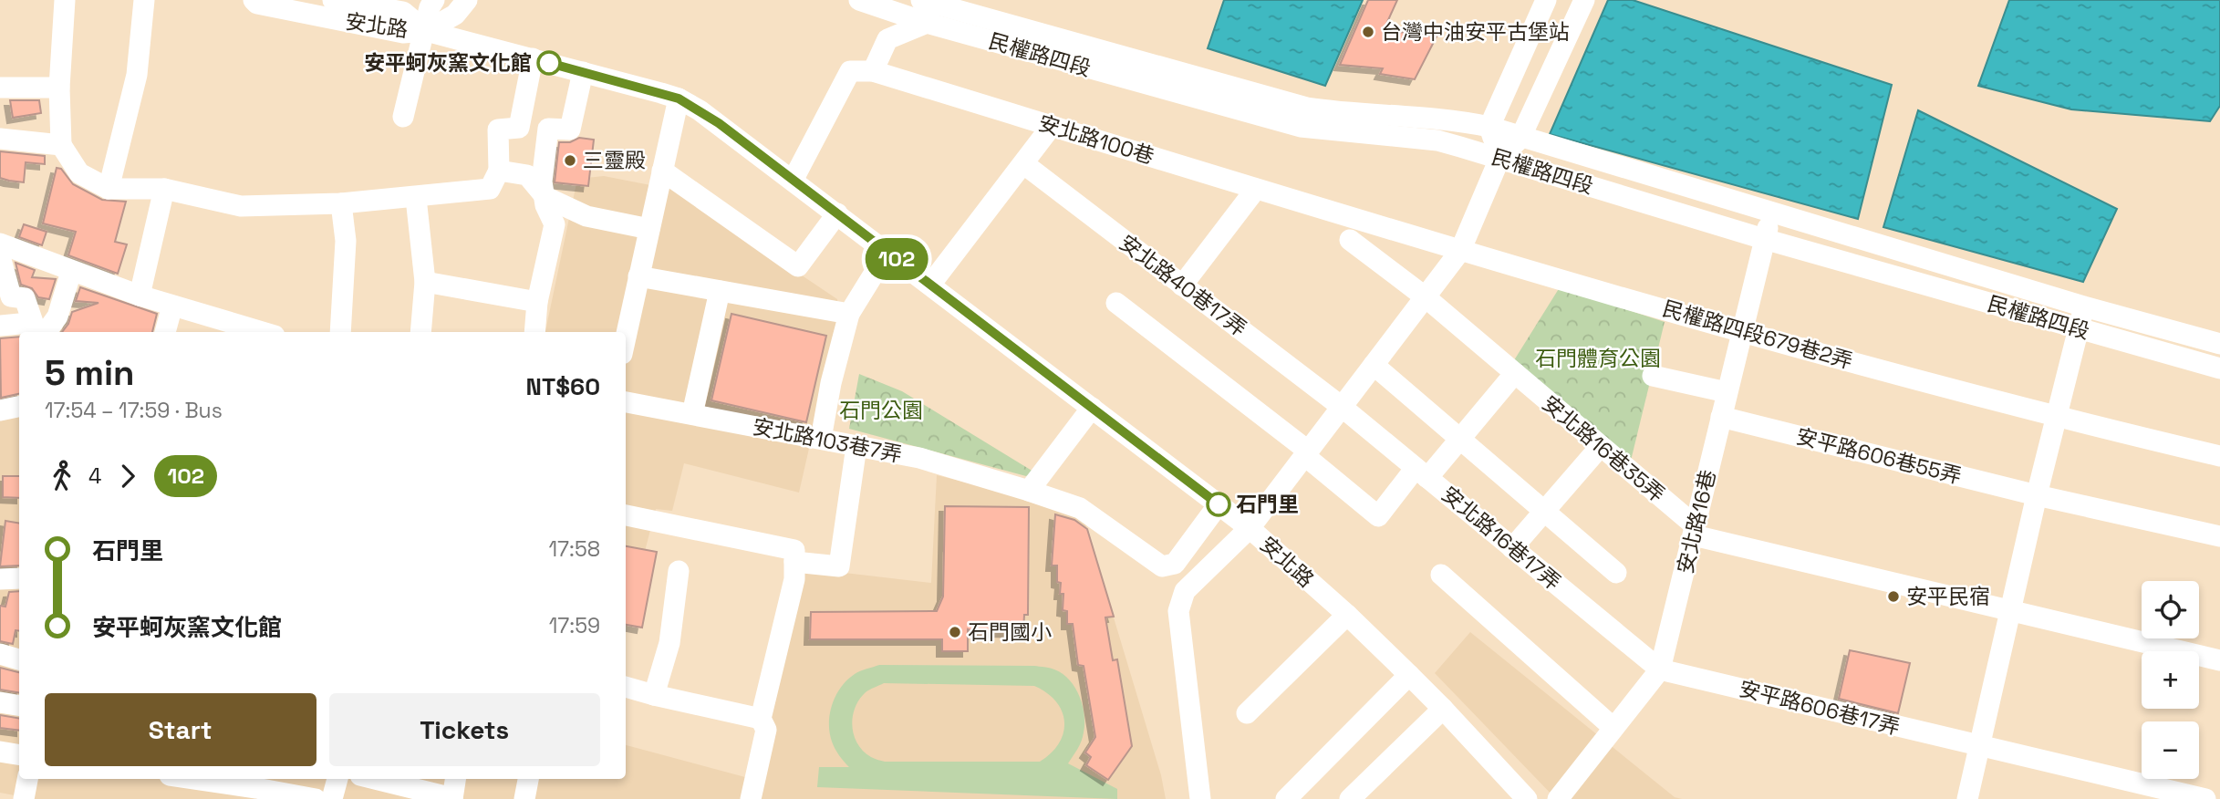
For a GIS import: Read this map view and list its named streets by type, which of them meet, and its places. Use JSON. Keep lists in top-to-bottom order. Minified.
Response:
{"streets":{"street":["安北路","民權路四段","安北路100巷","安北路40巷17弄","民權路四段679巷2弄","安北路103巷7弄","安北路16巷35弄","安平路606巷55弄","安北路16巷","安北路16巷17弄","安平路606巷17弄"]},"crossings":[["安北路","安北路103巷7弄"],["民權路四段","安北路16巷"],["安北路100巷","民權路四段679巷2弄"],["安北路40巷17弄","安北路16巷17弄"],["民權路四段679巷2弄","安北路16巷"],["安北路16巷35弄","安北路16巷"],["安平路606巷55弄","安北路16巷"],["安北路16巷","安北路16巷17弄"],["安北路16巷","安平路606巷17弄"],["安北路16巷17弄","安平路606巷17弄"]],"parks":["石門體育公園","石門公園"],"places":["台灣中油安平古堡站","安平蚵灰窯文化館","三靈殿","石門里","安平民宿","石門國小"],"lines":["bus line 102"],"page":{"on_map":"102","heading":["5 min","17:54 – 17:59 · Bus","NT$60"],"legs":["4","102"],"list":[{"name":"石門里","value":"17:58"},{"name":"安平蚵灰窯文化館","value":"17:59"}],"map_buttons":["+","−"],"buttons":["Start","Tickets"]}}
